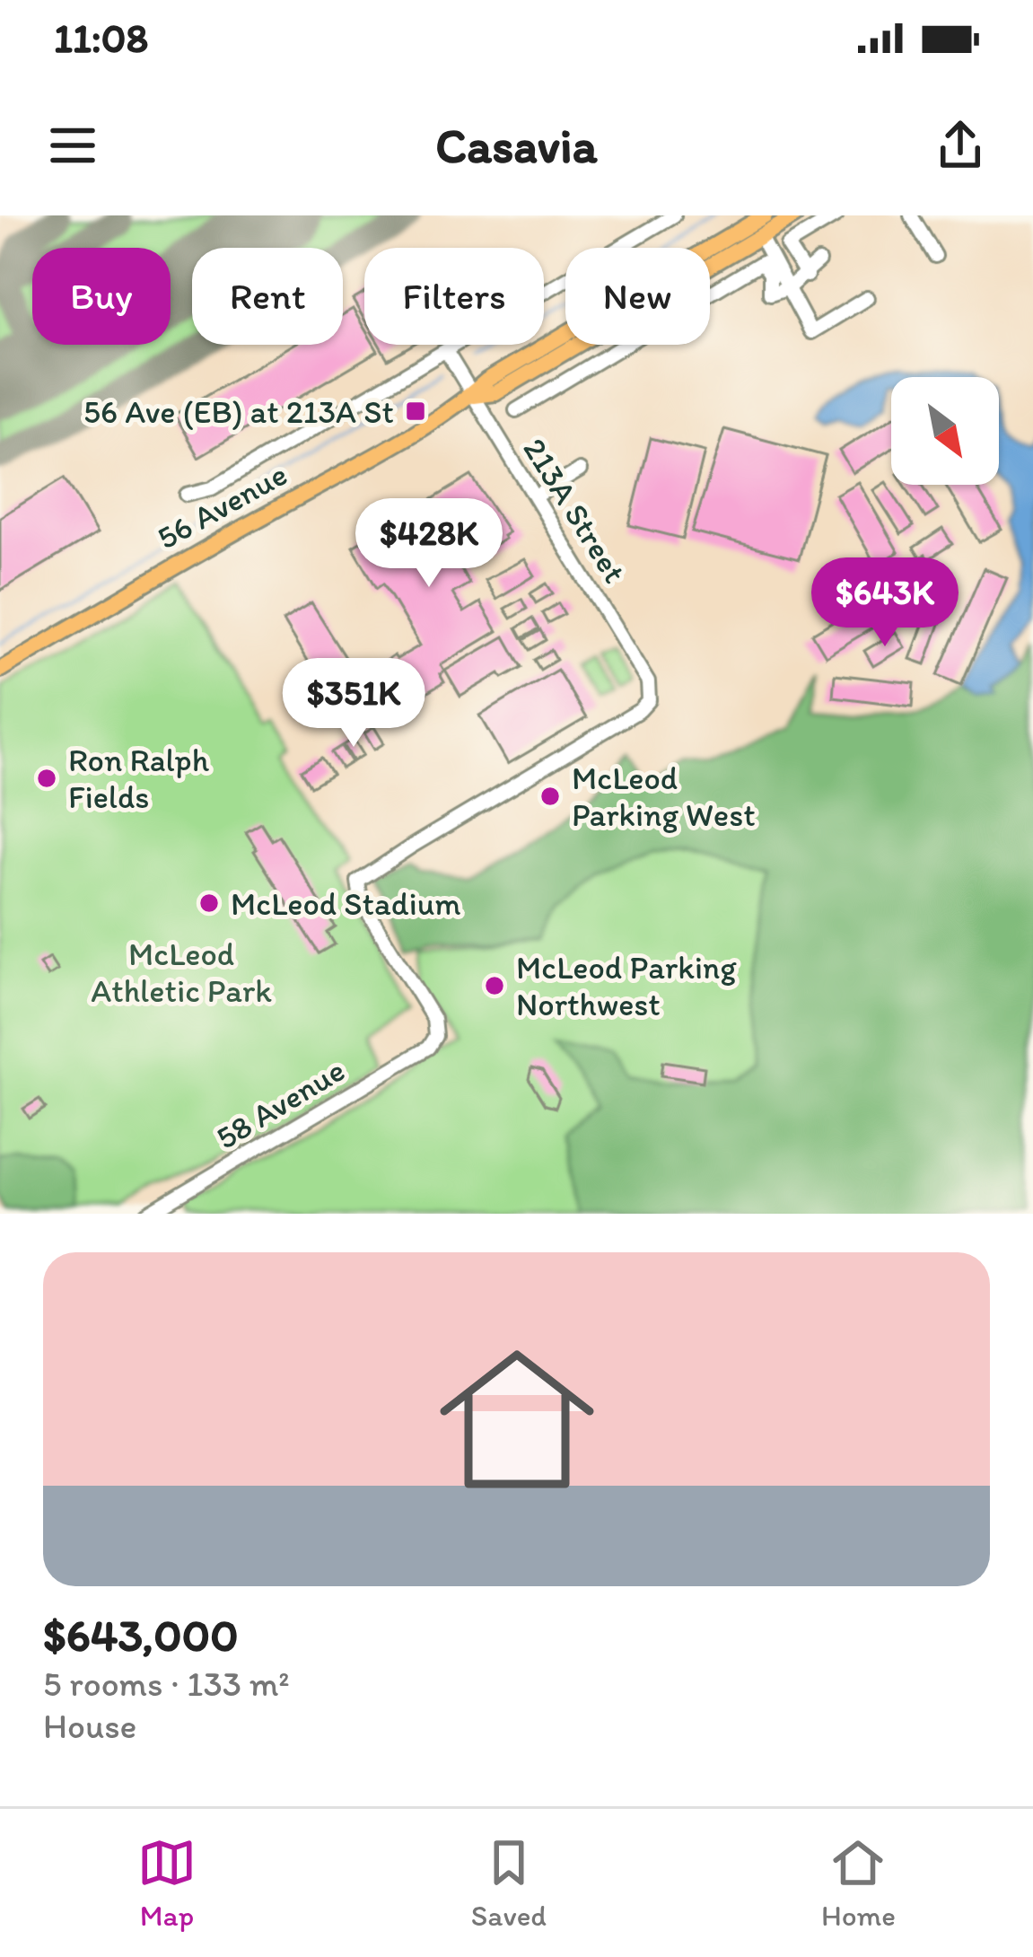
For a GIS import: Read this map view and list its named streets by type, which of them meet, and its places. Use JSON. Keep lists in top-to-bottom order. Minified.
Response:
{"streets":{"main road":["56 Avenue"],"street":["213A Street","58 Avenue"]},"crossings":[["56 Avenue","213A Street"],["213A Street","58 Avenue"]],"parks":["McLeod Athletic Park"],"places":{"transit":["56 Ave (EB) at 213A St"],"other":["Ron Ralph Fields","McLeod Parking West","McLeod Stadium","McLeod Parking Northwest"]},"north":"bottom right","page":{"status":"11:08","header":"Casavia","chip":["Buy","Rent","Filters","New"],"price":["$428K","$643K","$351K"],"list":[{"name":"$643,000","note":"5 rooms · 133 m² · House"}],"tabs":["Map","Saved","Home"]}}
